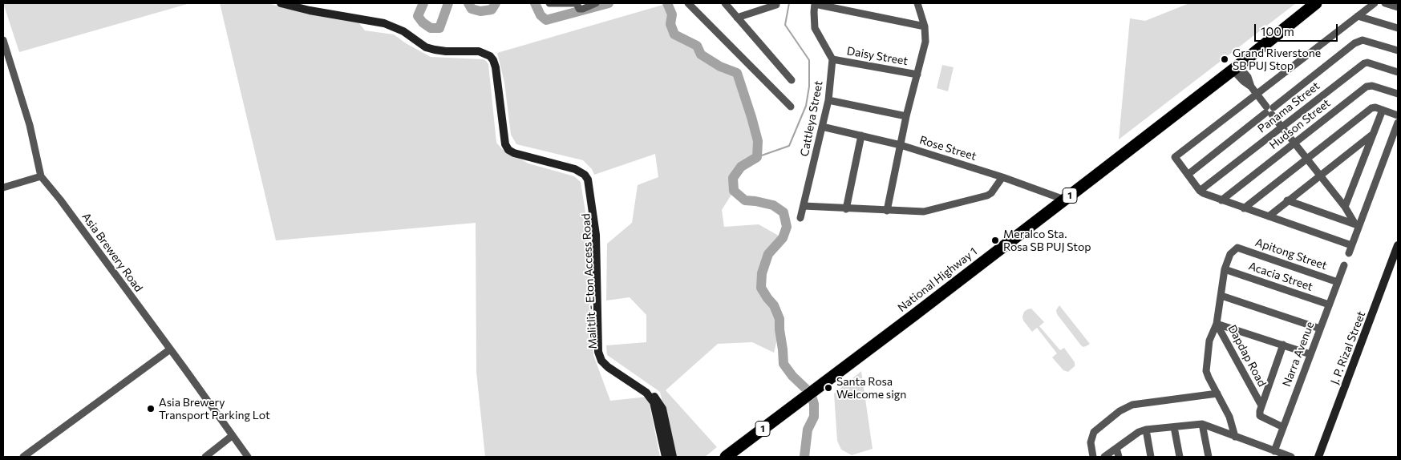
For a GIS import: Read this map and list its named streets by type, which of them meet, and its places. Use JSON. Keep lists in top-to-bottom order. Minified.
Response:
{"streets":{"highway":["1","National Highway 1"],"street":["Daisy Street","Panama Street","Cattleya Street","Hudson Street","Rose Street","Asia Brewery Road","Apitong Street","Acacia Street","Malitlit - Eton Access Road","J. P. Rizal Street","Narra Avenue","Dapdap Road"]},"crossings":[["Daisy Street","Cattleya Street"],["Cattleya Street","Rose Street"],["Rose Street","National Highway 1"],["Apitong Street","Narra Avenue"],["Apitong Street","Dapdap Road"],["Acacia Street","Narra Avenue"],["Acacia Street","Dapdap Road"],["Narra Avenue","Dapdap Road"]],"places":["Grand Riverstone SB PUJ Stop","Meralco Sta. Rosa SB PUJ Stop","Santa Rosa Welcome sign","Asia Brewery Transport Parking Lot"],"scale_bar":"100 m"}
